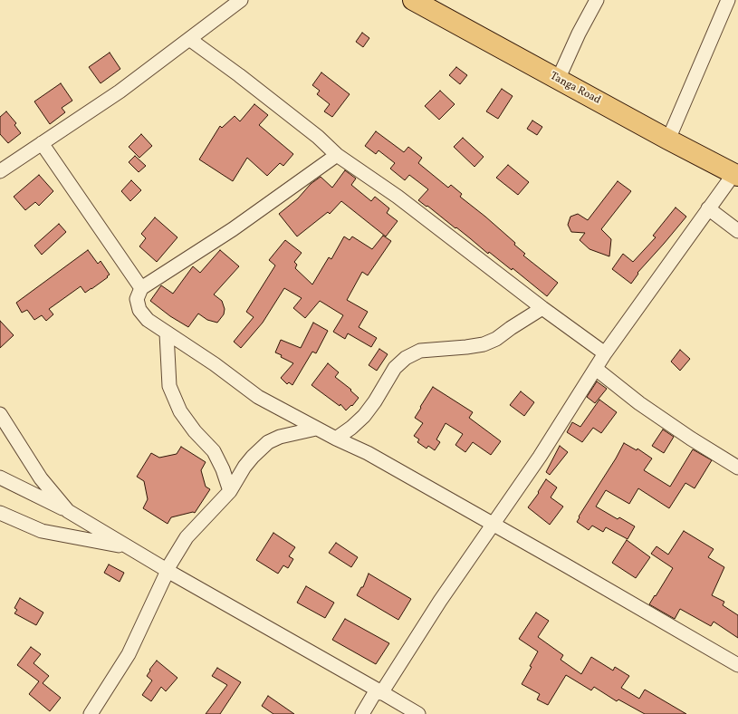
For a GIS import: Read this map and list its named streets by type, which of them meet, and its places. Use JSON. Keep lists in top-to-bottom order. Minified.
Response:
{"streets":{"highway":["Tanga Road"]}}
